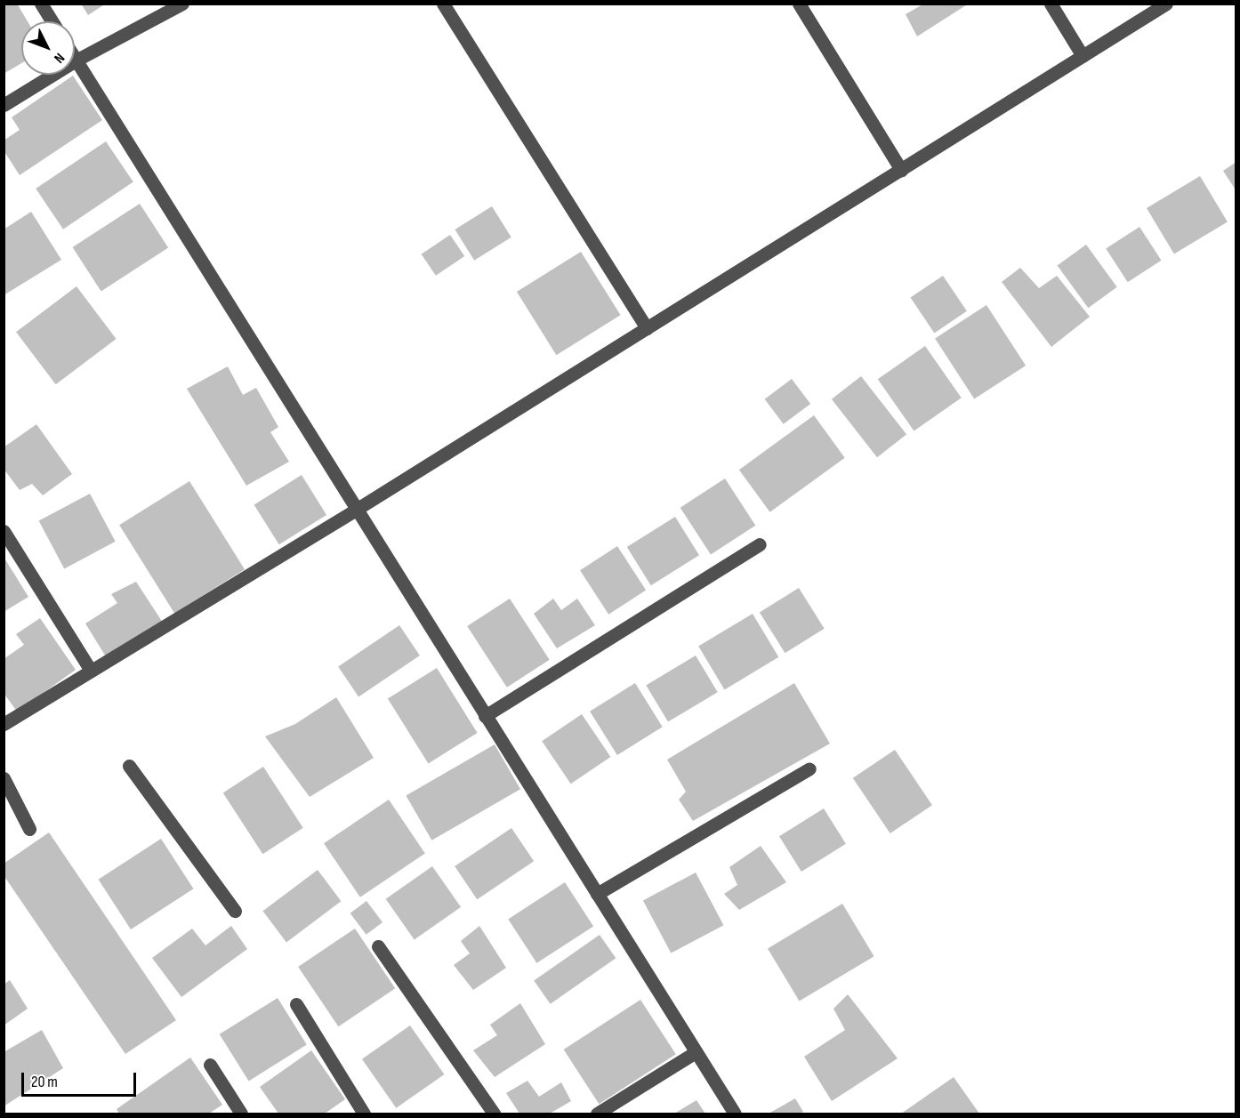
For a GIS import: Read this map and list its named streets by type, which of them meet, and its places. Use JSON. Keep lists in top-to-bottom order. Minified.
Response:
{"scale_bar":"20 m","north":"bottom right"}
